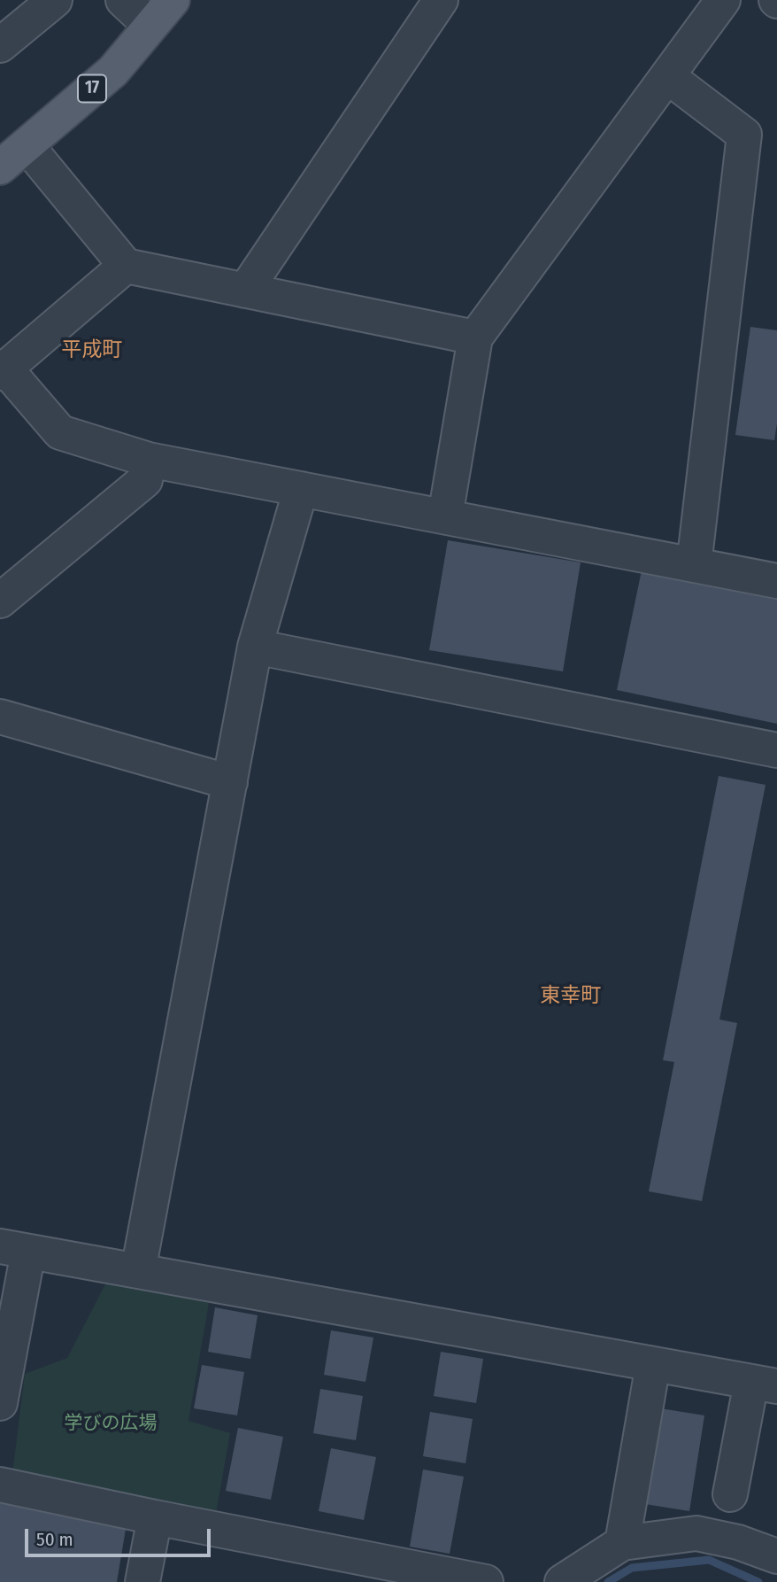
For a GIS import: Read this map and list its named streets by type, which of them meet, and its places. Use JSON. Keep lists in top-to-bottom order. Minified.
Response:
{"streets":{"main road":["17"]},"districts":["平成町","東幸町"],"parks":["学びの広場"],"scale_bar":"50 m"}
